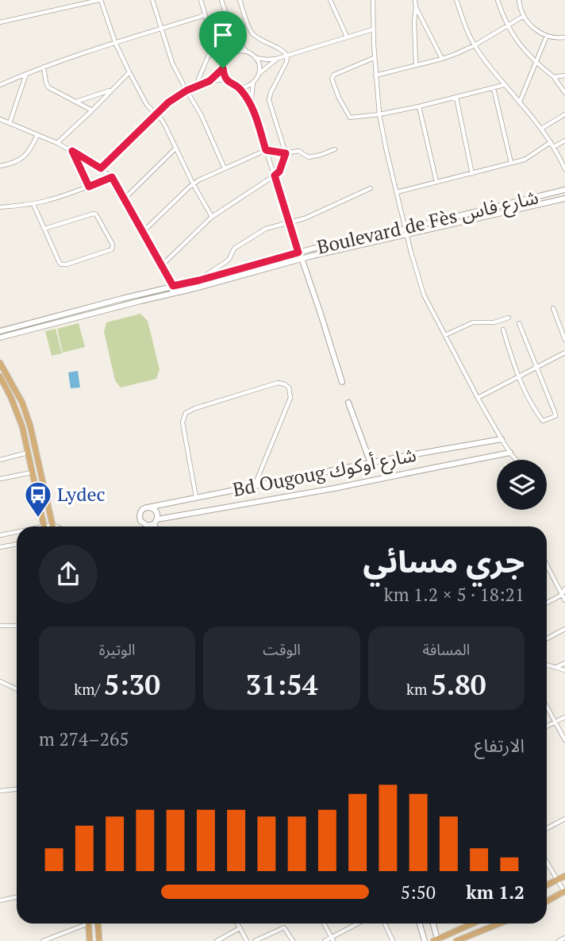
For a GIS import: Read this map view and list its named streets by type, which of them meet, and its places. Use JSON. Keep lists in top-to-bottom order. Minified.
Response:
{"streets":{"main road":["Boulevard de Fès شارع فاس","Bd Ougoug شارع أوكوك"]},"places":{"bus stop":["Lydec"]},"page":{"heading":["جري مسائي","18:21 · 5 × 1.2 km"],"stats":[["المسافة","5.80 km"],["الوقت","31:54"],["الوتيرة","5:30 /km"]],"chart":["الارتفاع","265–274 m"],"list":[{"name":"1.2 km","note":"5:50"}]}}
